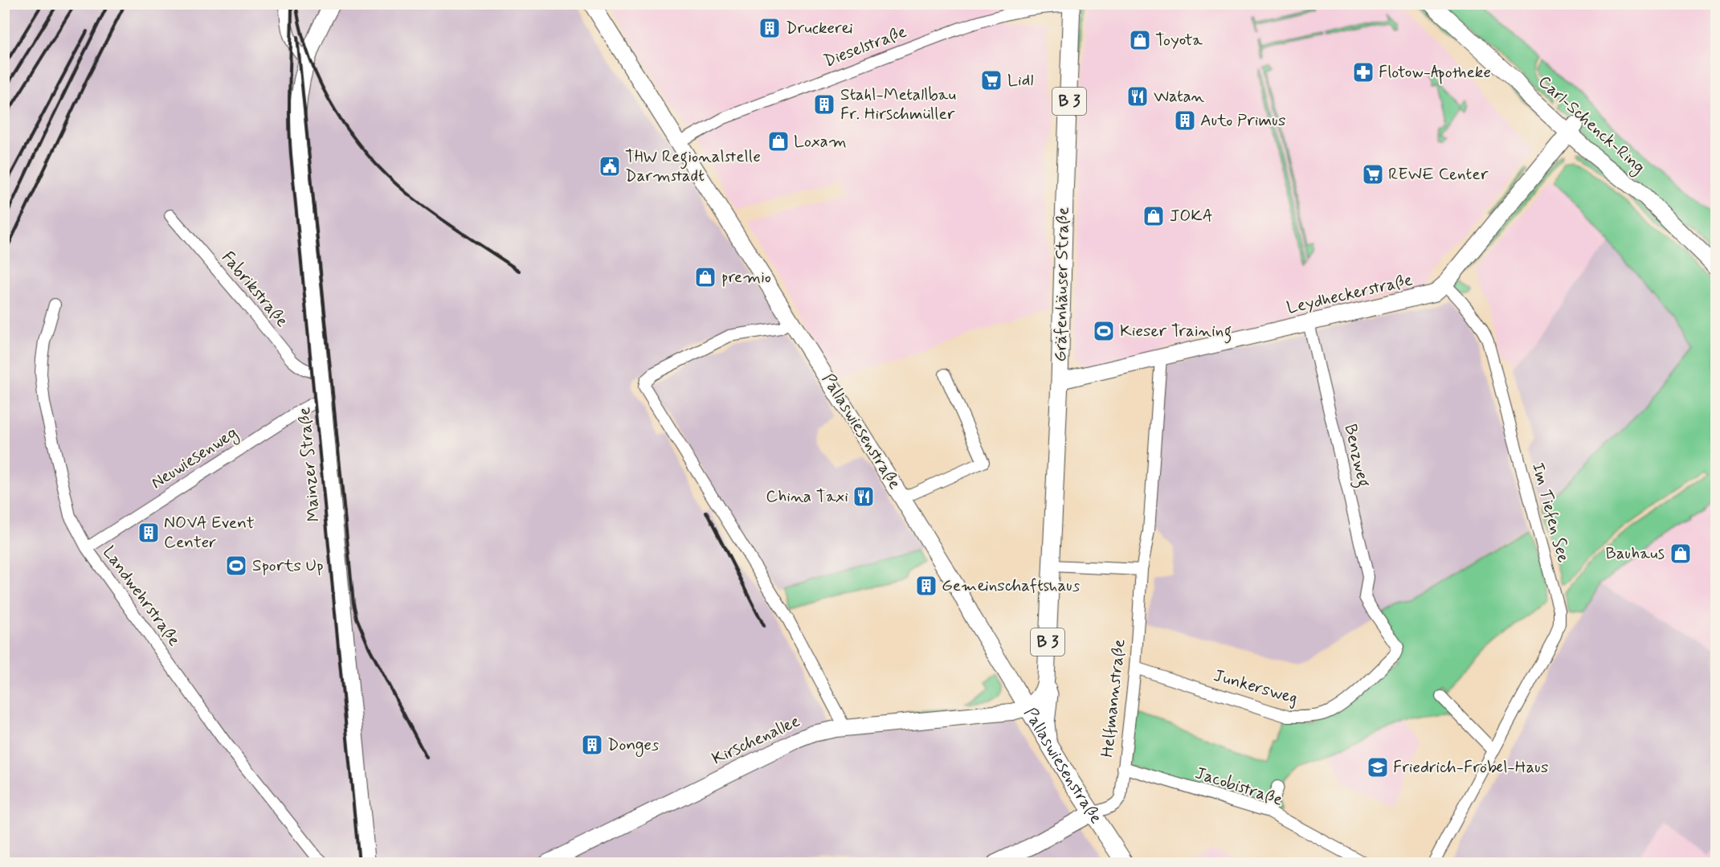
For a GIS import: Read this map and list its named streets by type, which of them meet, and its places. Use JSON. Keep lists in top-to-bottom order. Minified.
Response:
{"streets":{"main road":["B 3","Carl-Schenck-Ring","Gräfenhäuser Straße","Leydheckerstraße","Pallaswiesenstraße","Mainzer Straße","Kirschenallee"],"street":["Dieselstraße","Fabrikstraße","Benzweg","Neuwiesenweg","Im Tiefen See","Landwehrstraße","Junkersweg","Helfmannstraße","Jacobistraße"]},"crossings":[["Dieselstraße","Gräfenhäuser Straße"],["Dieselstraße","Pallaswiesenstraße"],["Carl-Schenck-Ring","Leydheckerstraße"],["Gräfenhäuser Straße","Leydheckerstraße"],["Gräfenhäuser Straße","Pallaswiesenstraße"],["Fabrikstraße","Mainzer Straße"],["Leydheckerstraße","Benzweg"],["Leydheckerstraße","Im Tiefen See"],["Leydheckerstraße","Helfmannstraße"],["Pallaswiesenstraße","Helfmannstraße"],["Pallaswiesenstraße","Kirschenallee"],["Benzweg","Junkersweg"],["Neuwiesenweg","Mainzer Straße"],["Neuwiesenweg","Landwehrstraße"],["Junkersweg","Helfmannstraße"],["Helfmannstraße","Jacobistraße"]],"places":{"building":["Druckerei","Stahl-Metallbau Fr. Hirschmüller","Auto Primus","NOVA Event Center","Gemeinschaftshaus","Donges"],"shop":["Toyota","Loxam","JOKA","premio","Bauhaus"],"pharmacy":["Flotow-Apotheke"],"supermarket":["Lidl","REWE Center"],"restaurant":["Watan","China Taxi"],"public building":["THW Regionalstelle Darmstadt"],"sports":["Kieser Training","Sports Up"],"school or university":["Friedrich-Fröbel-Haus"]}}
